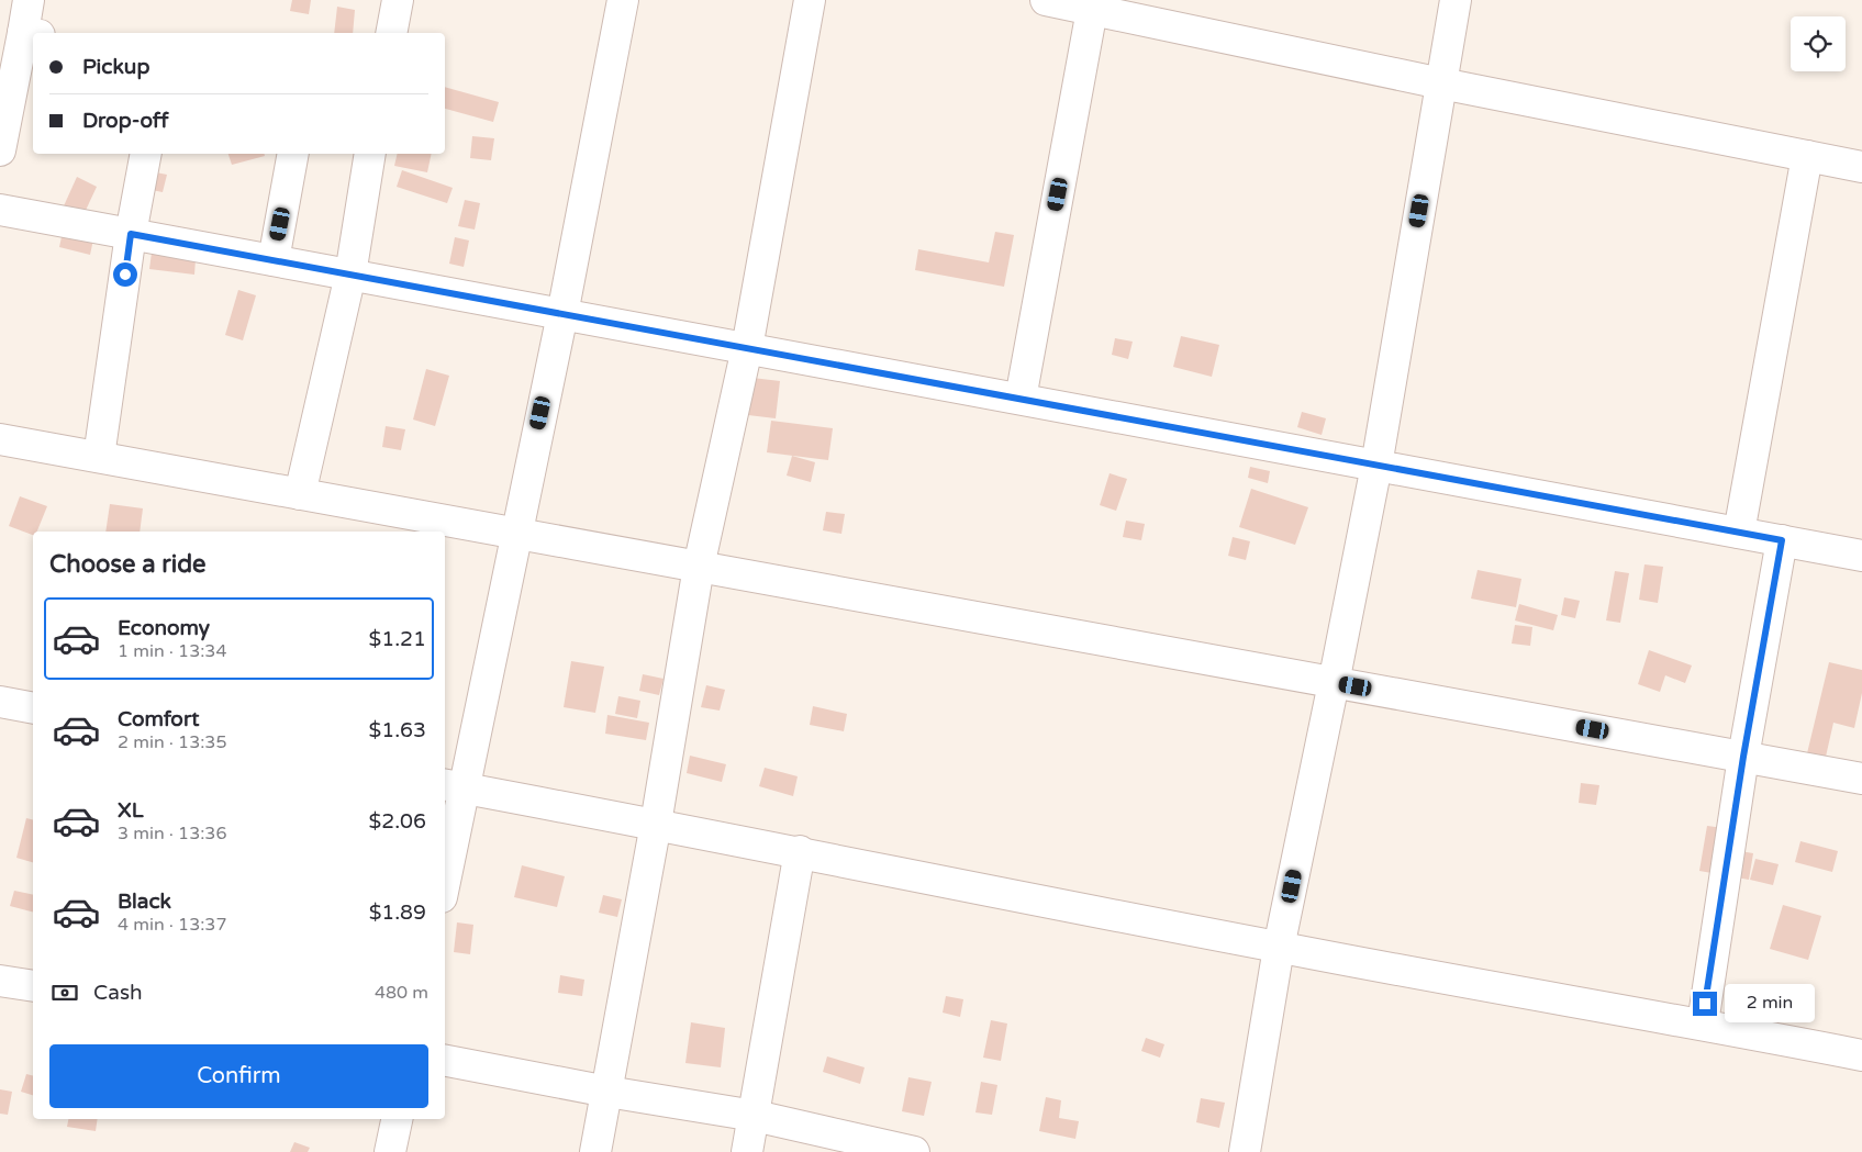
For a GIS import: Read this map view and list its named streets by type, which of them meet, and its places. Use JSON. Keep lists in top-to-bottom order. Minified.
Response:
{"page":{"banner":["Pickup","Drop-off"],"heading":"Choose a ride","list":[{"name":"Economy","note":"1 min · 13:34","value":"$1.21"},{"name":"Comfort","note":"2 min · 13:35","value":"$1.63"},{"name":"XL","note":"3 min · 13:36","value":"$2.06"},{"name":"Black","note":"4 min · 13:37","value":"$1.89"}],"pay":["Cash","480 m"],"bubble":"2 min","buttons":"Confirm"}}
